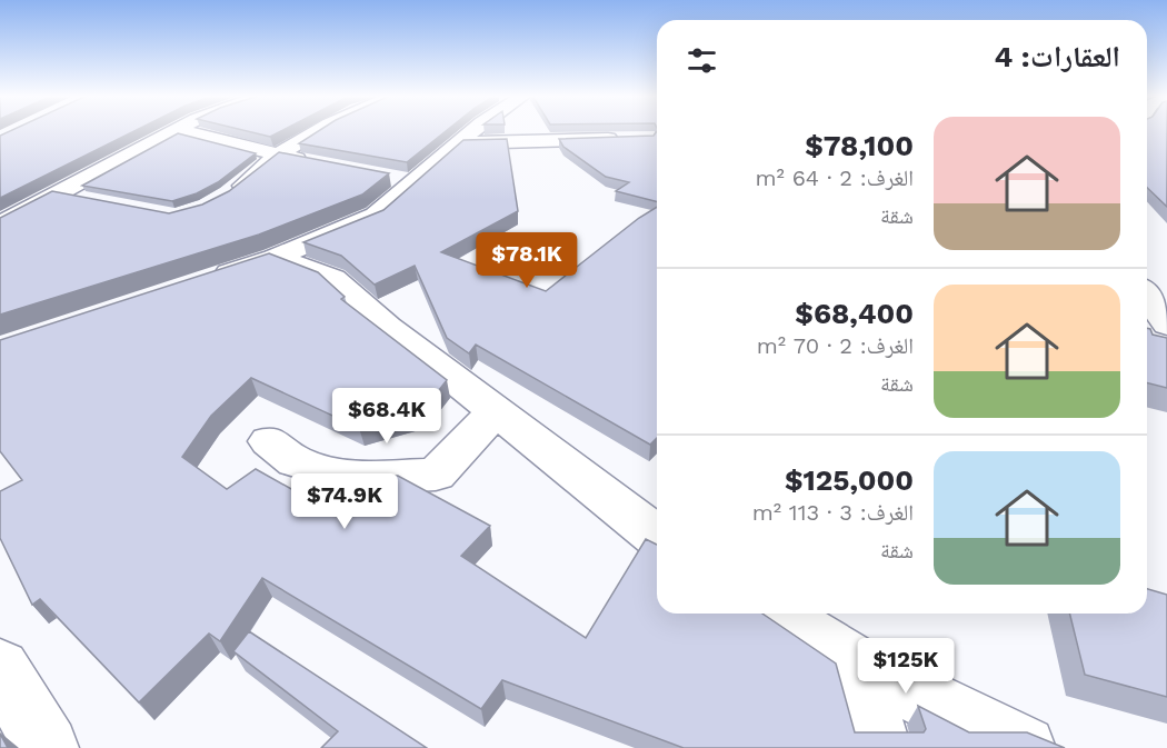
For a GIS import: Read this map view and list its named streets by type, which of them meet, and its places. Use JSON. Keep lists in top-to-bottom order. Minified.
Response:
{"page":{"heading":"العقارات: 4","list":[{"name":"$78,100","note":"الغرف: 2 · 64 m² · شقة"},{"name":"$68,400","note":"الغرف: 2 · 70 m² · شقة"},{"name":"$125,000","note":"الغرف: 3 · 113 m² · شقة"}],"price":["$78.1K","$68.4K","$74.9K","$125K"]}}
